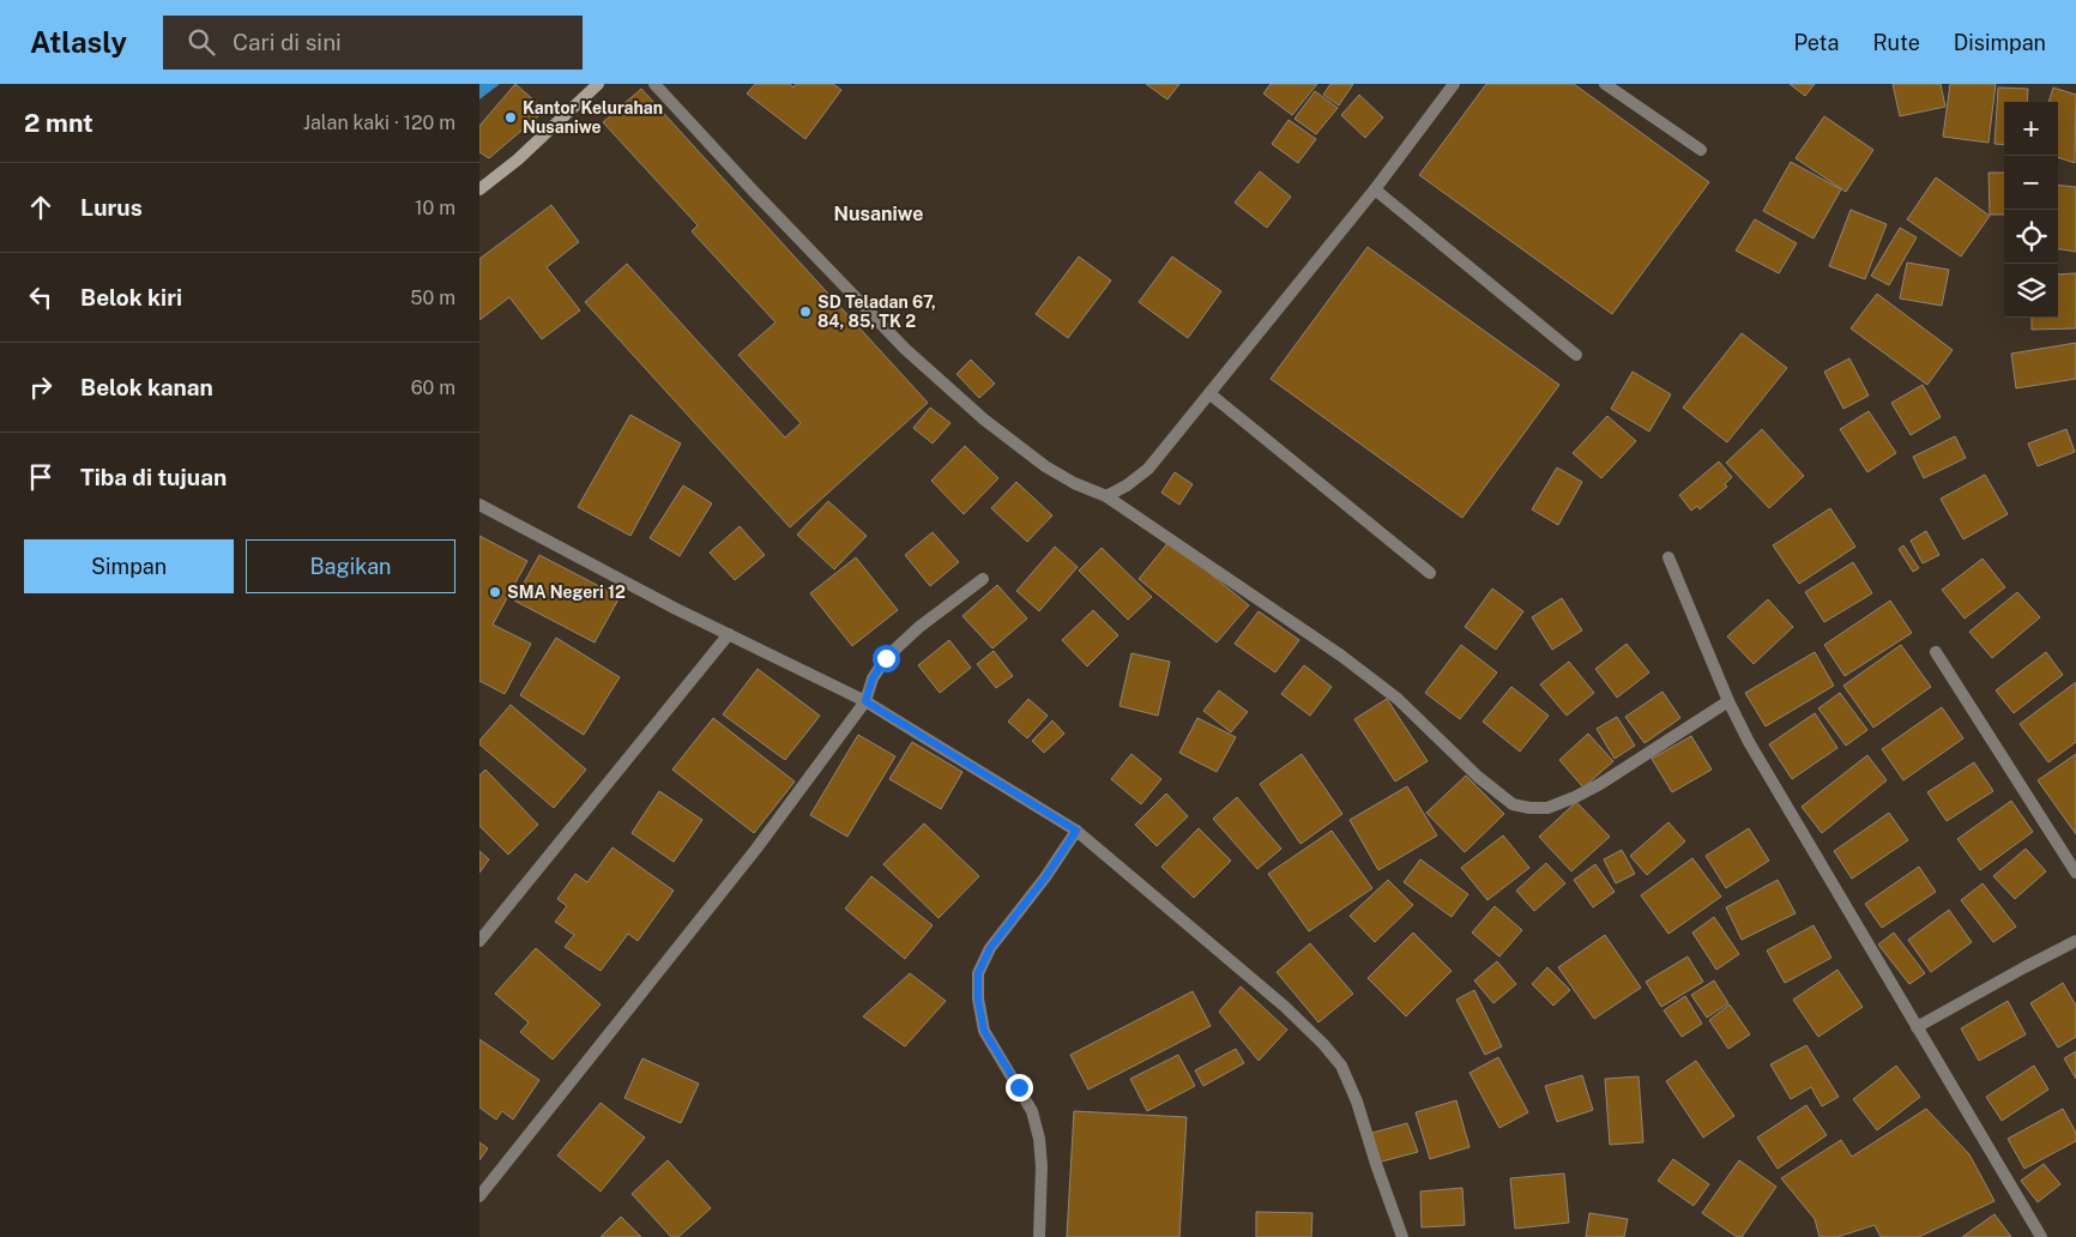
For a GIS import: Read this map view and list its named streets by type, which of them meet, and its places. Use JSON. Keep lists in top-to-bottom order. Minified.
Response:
{"districts":["Nusaniwe"],"places":["Kantor Kelurahan Nusaniwe","SD Teladan 67, 84, 85, TK 2","SMA Negeri 12"],"page":{"header":"Atlasly","search":"Cari di sini","nav":["Peta","Rute","Disimpan"],"heading":["2 mnt","Jalan kaki · 120 m"],"map_buttons":["+","−"],"list":[["Lurus","10 m"],["Belok kiri","50 m"],["Belok kanan","60 m"],"Tiba di tujuan"],"buttons":["Simpan","Bagikan"]}}
